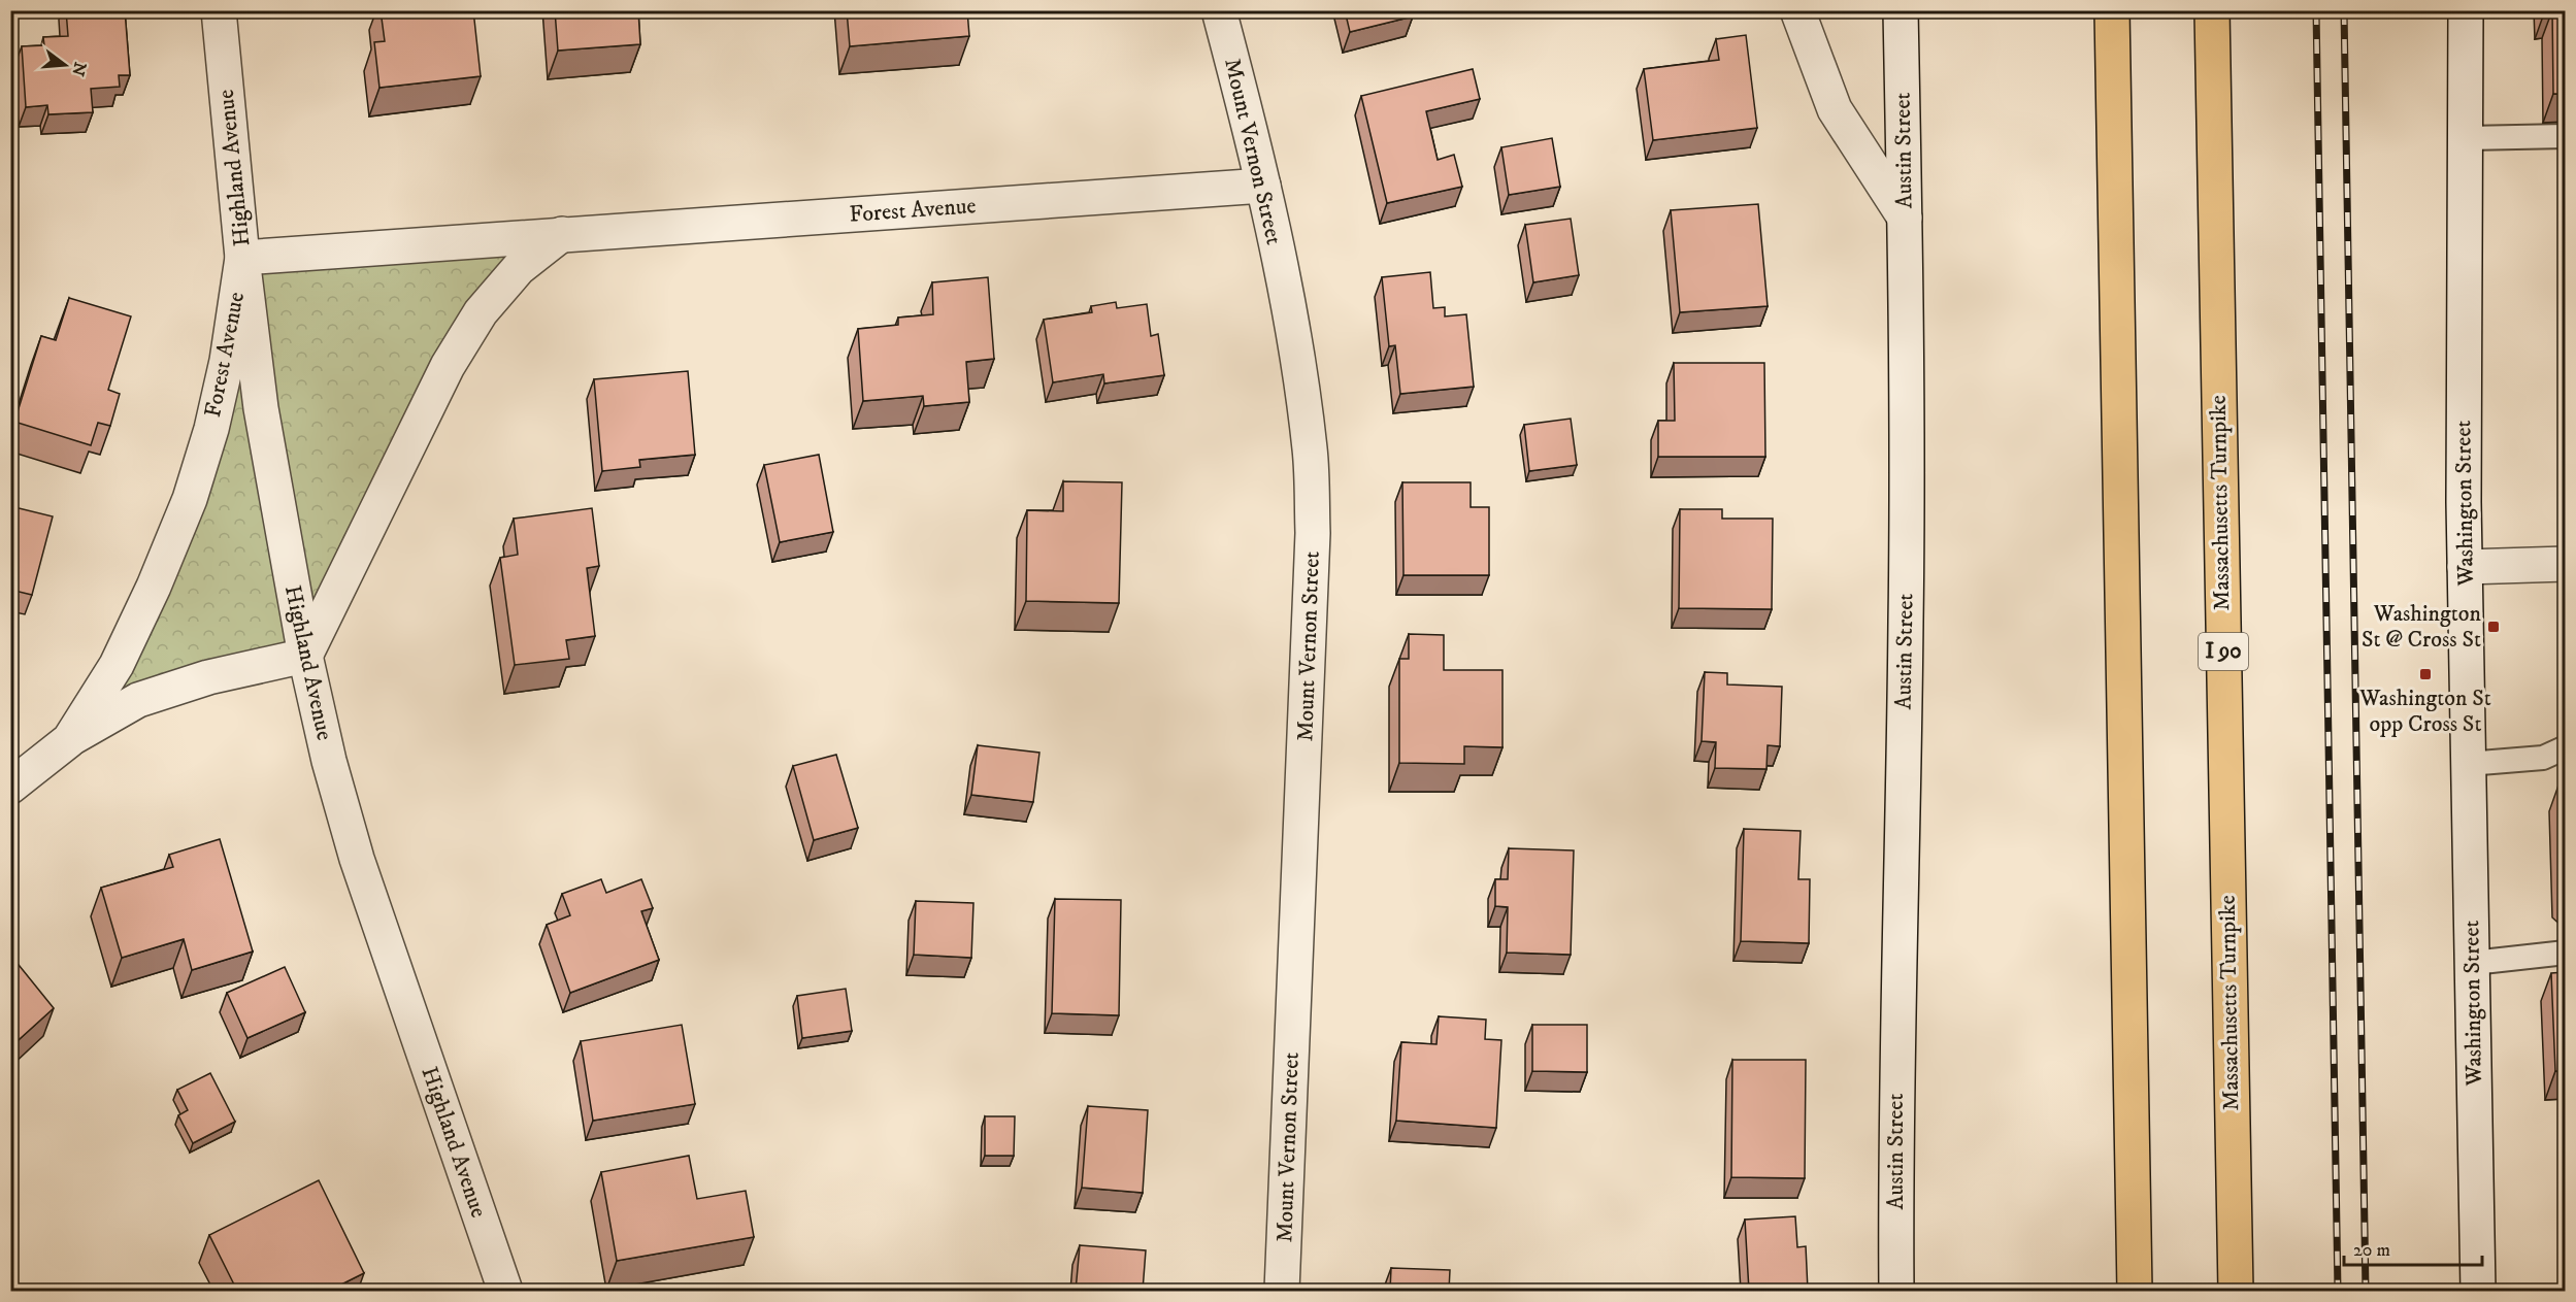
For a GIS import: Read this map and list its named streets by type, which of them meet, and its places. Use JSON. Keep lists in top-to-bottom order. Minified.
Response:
{"streets":{"highway":["Massachusetts Turnpike","I 90"],"street":["Austin Street","Mount Vernon Street","Highland Avenue","Forest Avenue","Washington Street"]},"crossings":[["Mount Vernon Street","Forest Avenue"],["Highland Avenue","Forest Avenue"]],"places":{"transit":["Washington St @ Cross St","Washington St opp Cross St"]},"scale_bar":"20 m","north":"right"}
